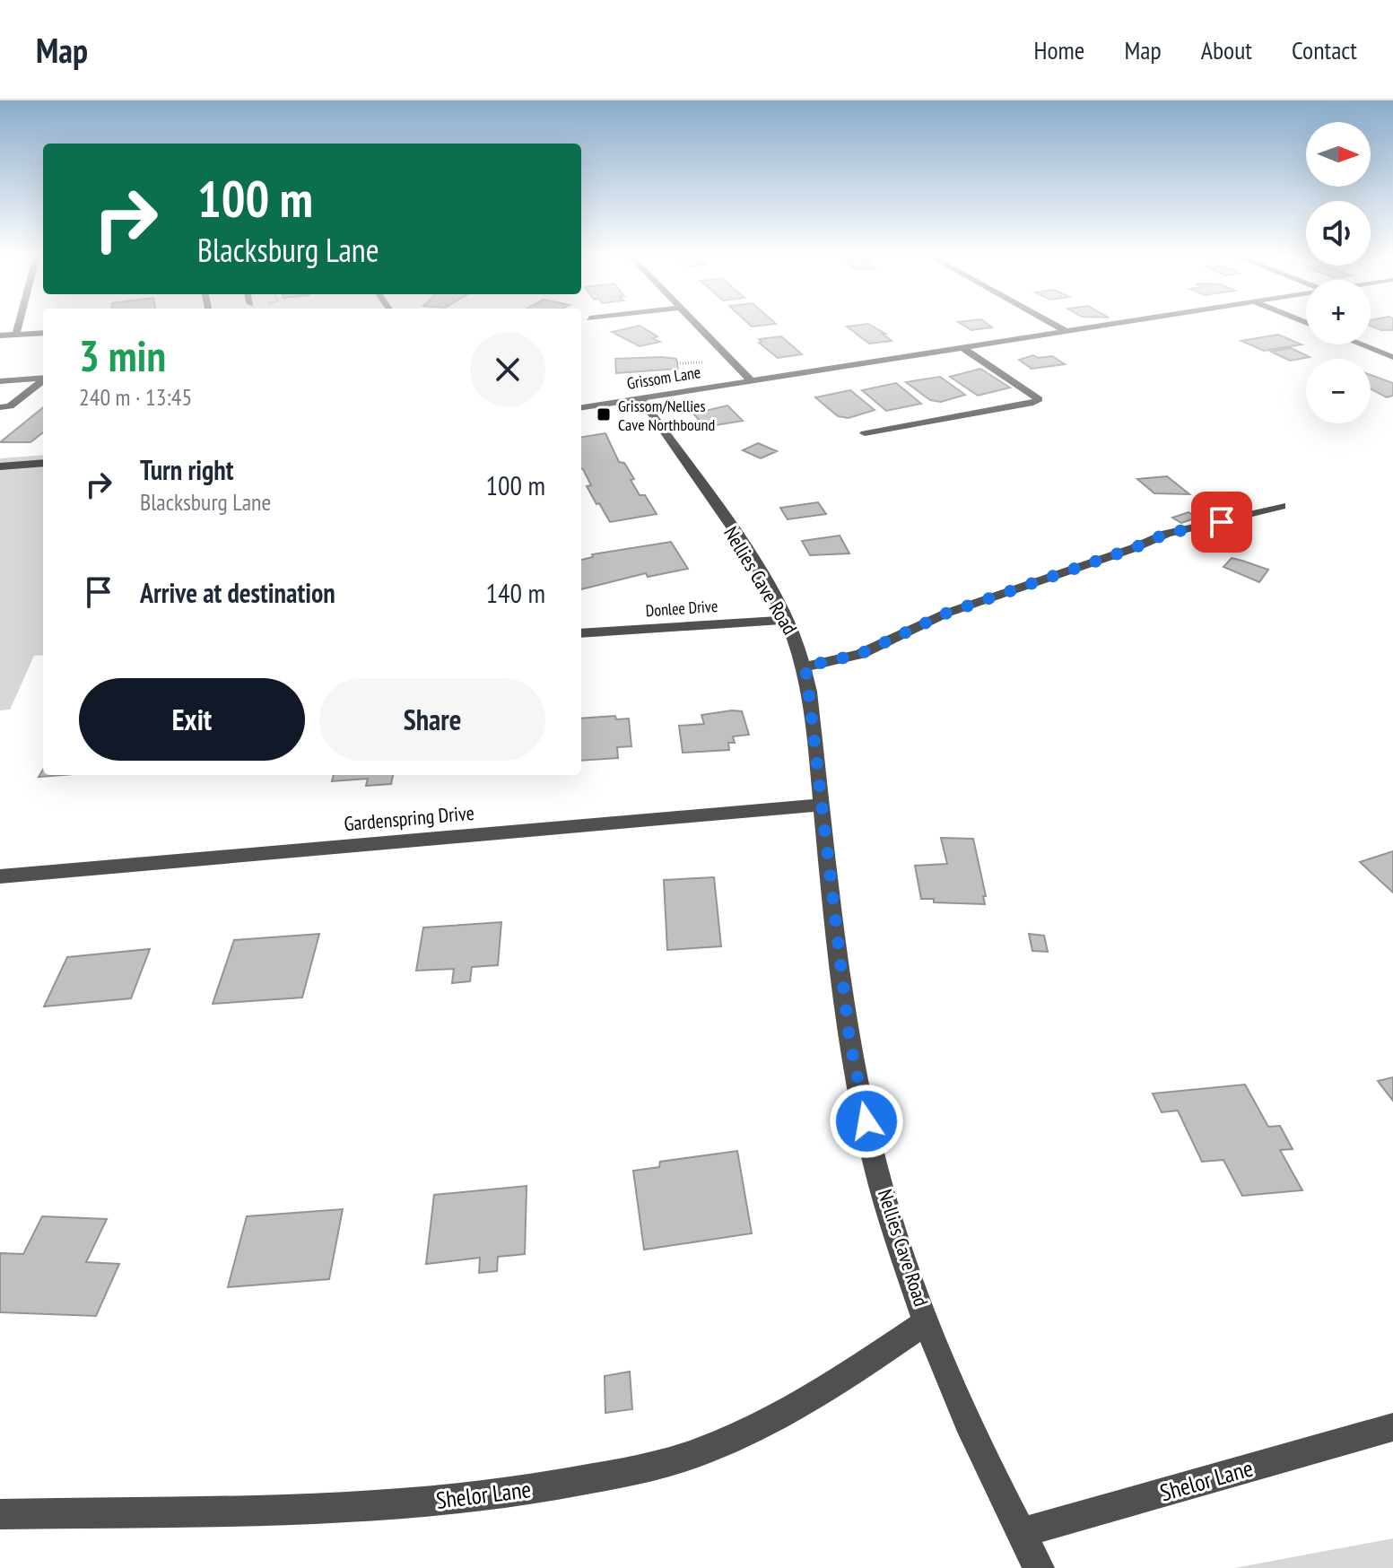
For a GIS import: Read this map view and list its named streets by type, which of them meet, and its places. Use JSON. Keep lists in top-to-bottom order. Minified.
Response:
{"streets":{"street":["Grissom Lane","Nellies Cave Road","Donlee Drive","Gardenspring Drive","Shelor Lane"]},"crossings":[["Grissom Lane","Nellies Cave Road"],["Nellies Cave Road","Donlee Drive"],["Nellies Cave Road","Gardenspring Drive"],["Nellies Cave Road","Shelor Lane"]],"places":{"transit":["Grissom/Nellies Cave Northbound"]},"north":"right","page":{"header":"Map","nav":["Home","Map","About","Contact"],"map_buttons":["+","−"],"turn":["100 m","Blacksburg Lane"],"heading":["3 min","240 m · 13:45"],"list":[{"name":"Turn right","note":"Blacksburg Lane","value":"100 m"},{"name":"Arrive at destination","value":"140 m"}],"buttons":["Exit","Share"]}}
